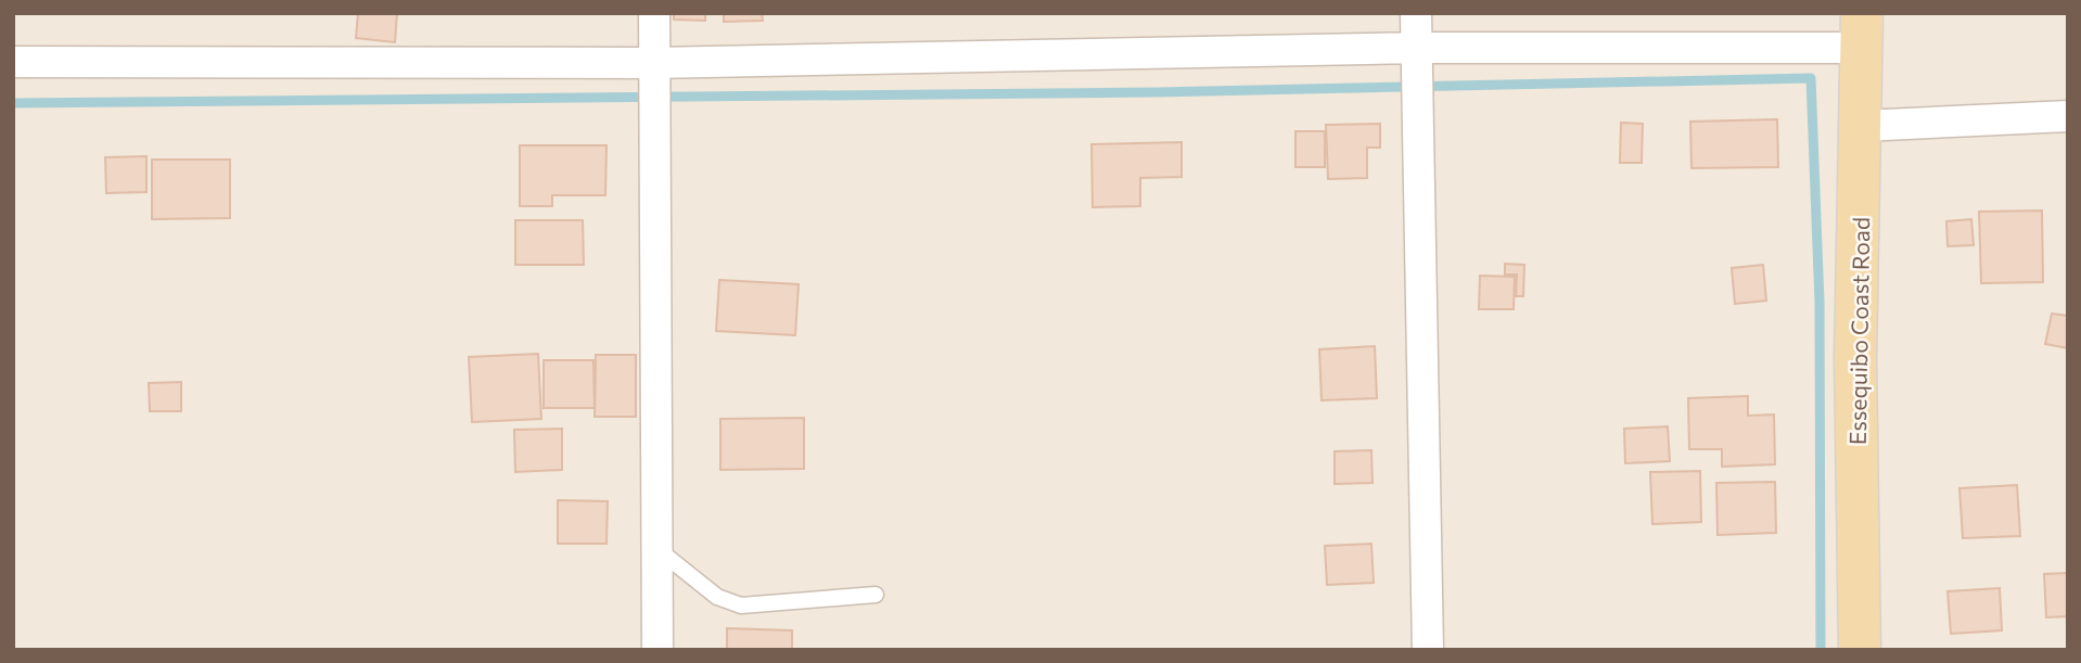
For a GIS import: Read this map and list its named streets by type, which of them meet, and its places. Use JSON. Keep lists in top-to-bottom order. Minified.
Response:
{"streets":{"main road":["Essequibo Coast Road"]}}
